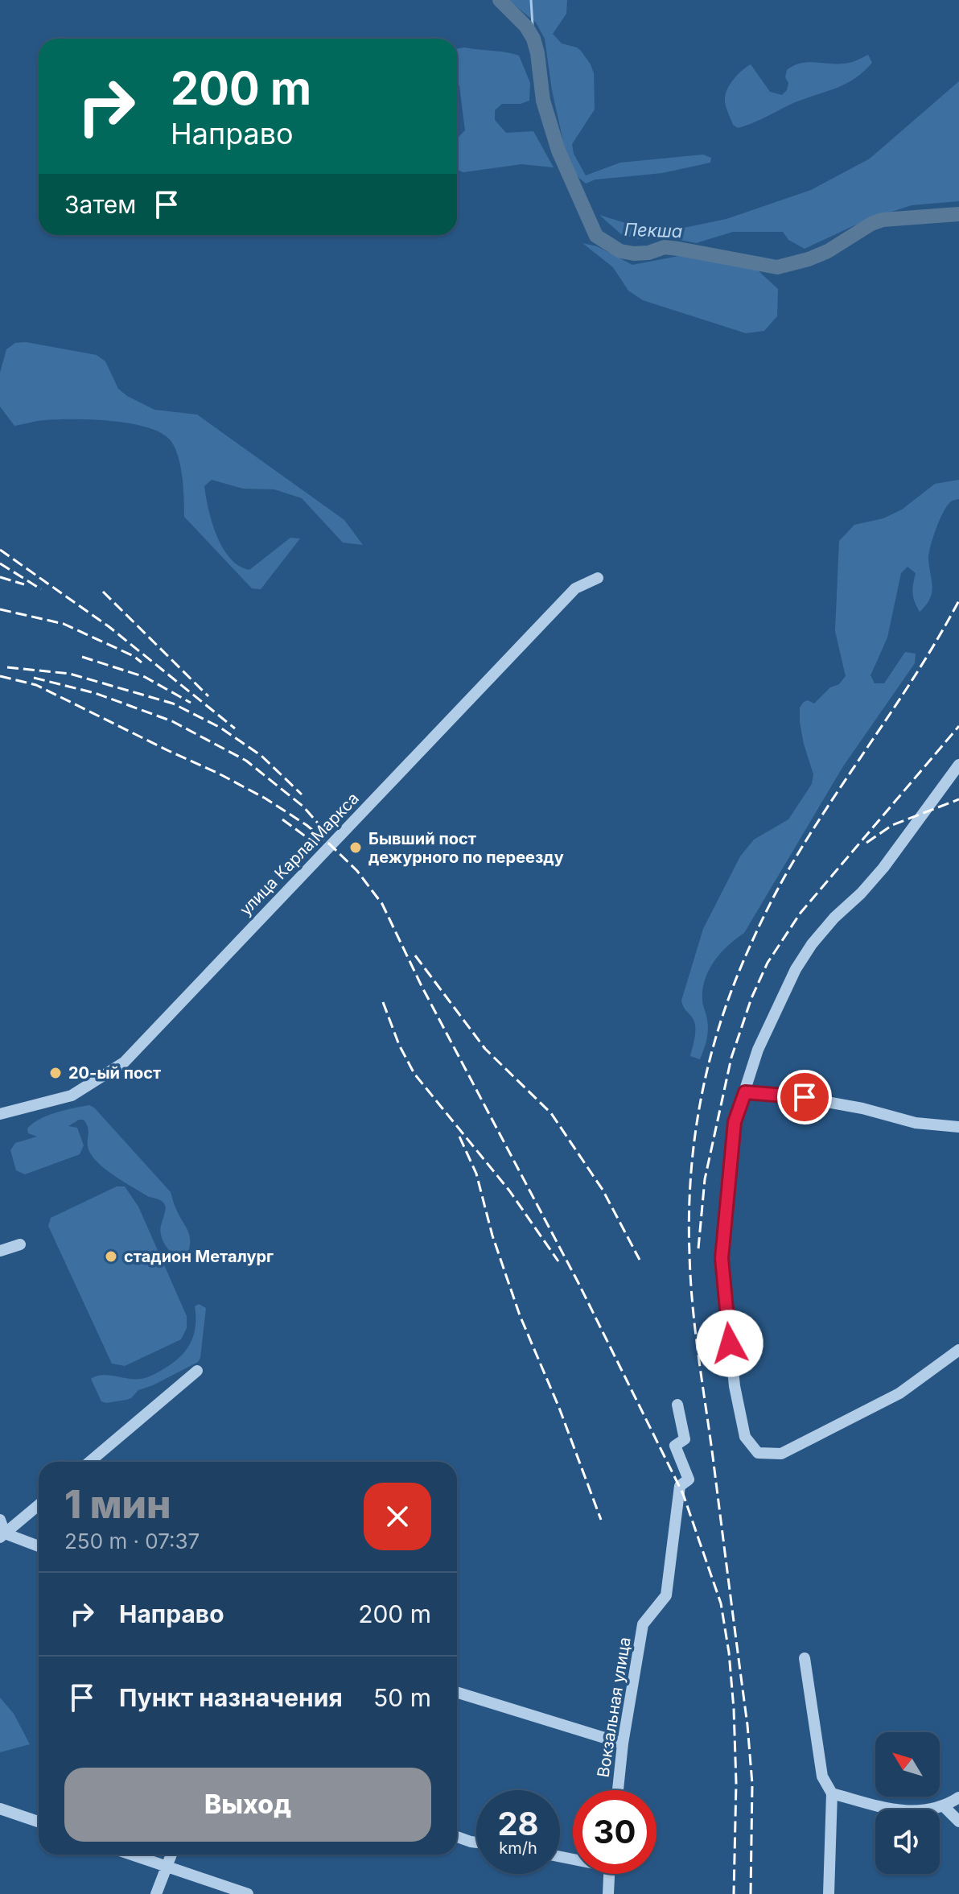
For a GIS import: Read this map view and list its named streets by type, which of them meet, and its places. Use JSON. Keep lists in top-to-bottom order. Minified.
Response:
{"streets":{"street":["улица Карла Маркса","Вокзальная улица"]},"water":["Пекша"],"places":["Бывший пост дежурного по переезду","20-ый пост","стадион Металург"],"north":"top left","page":{"turn":["200 m","Направо"],"then":"Затем","heading":["1 мин","250 m · 07:37"],"list":[{"name":"Направо","value":"200 m"},{"name":"Пункт назначения","value":"50 m"}],"buttons":"Выход","speed":"28 km/h","limit":"30"}}
